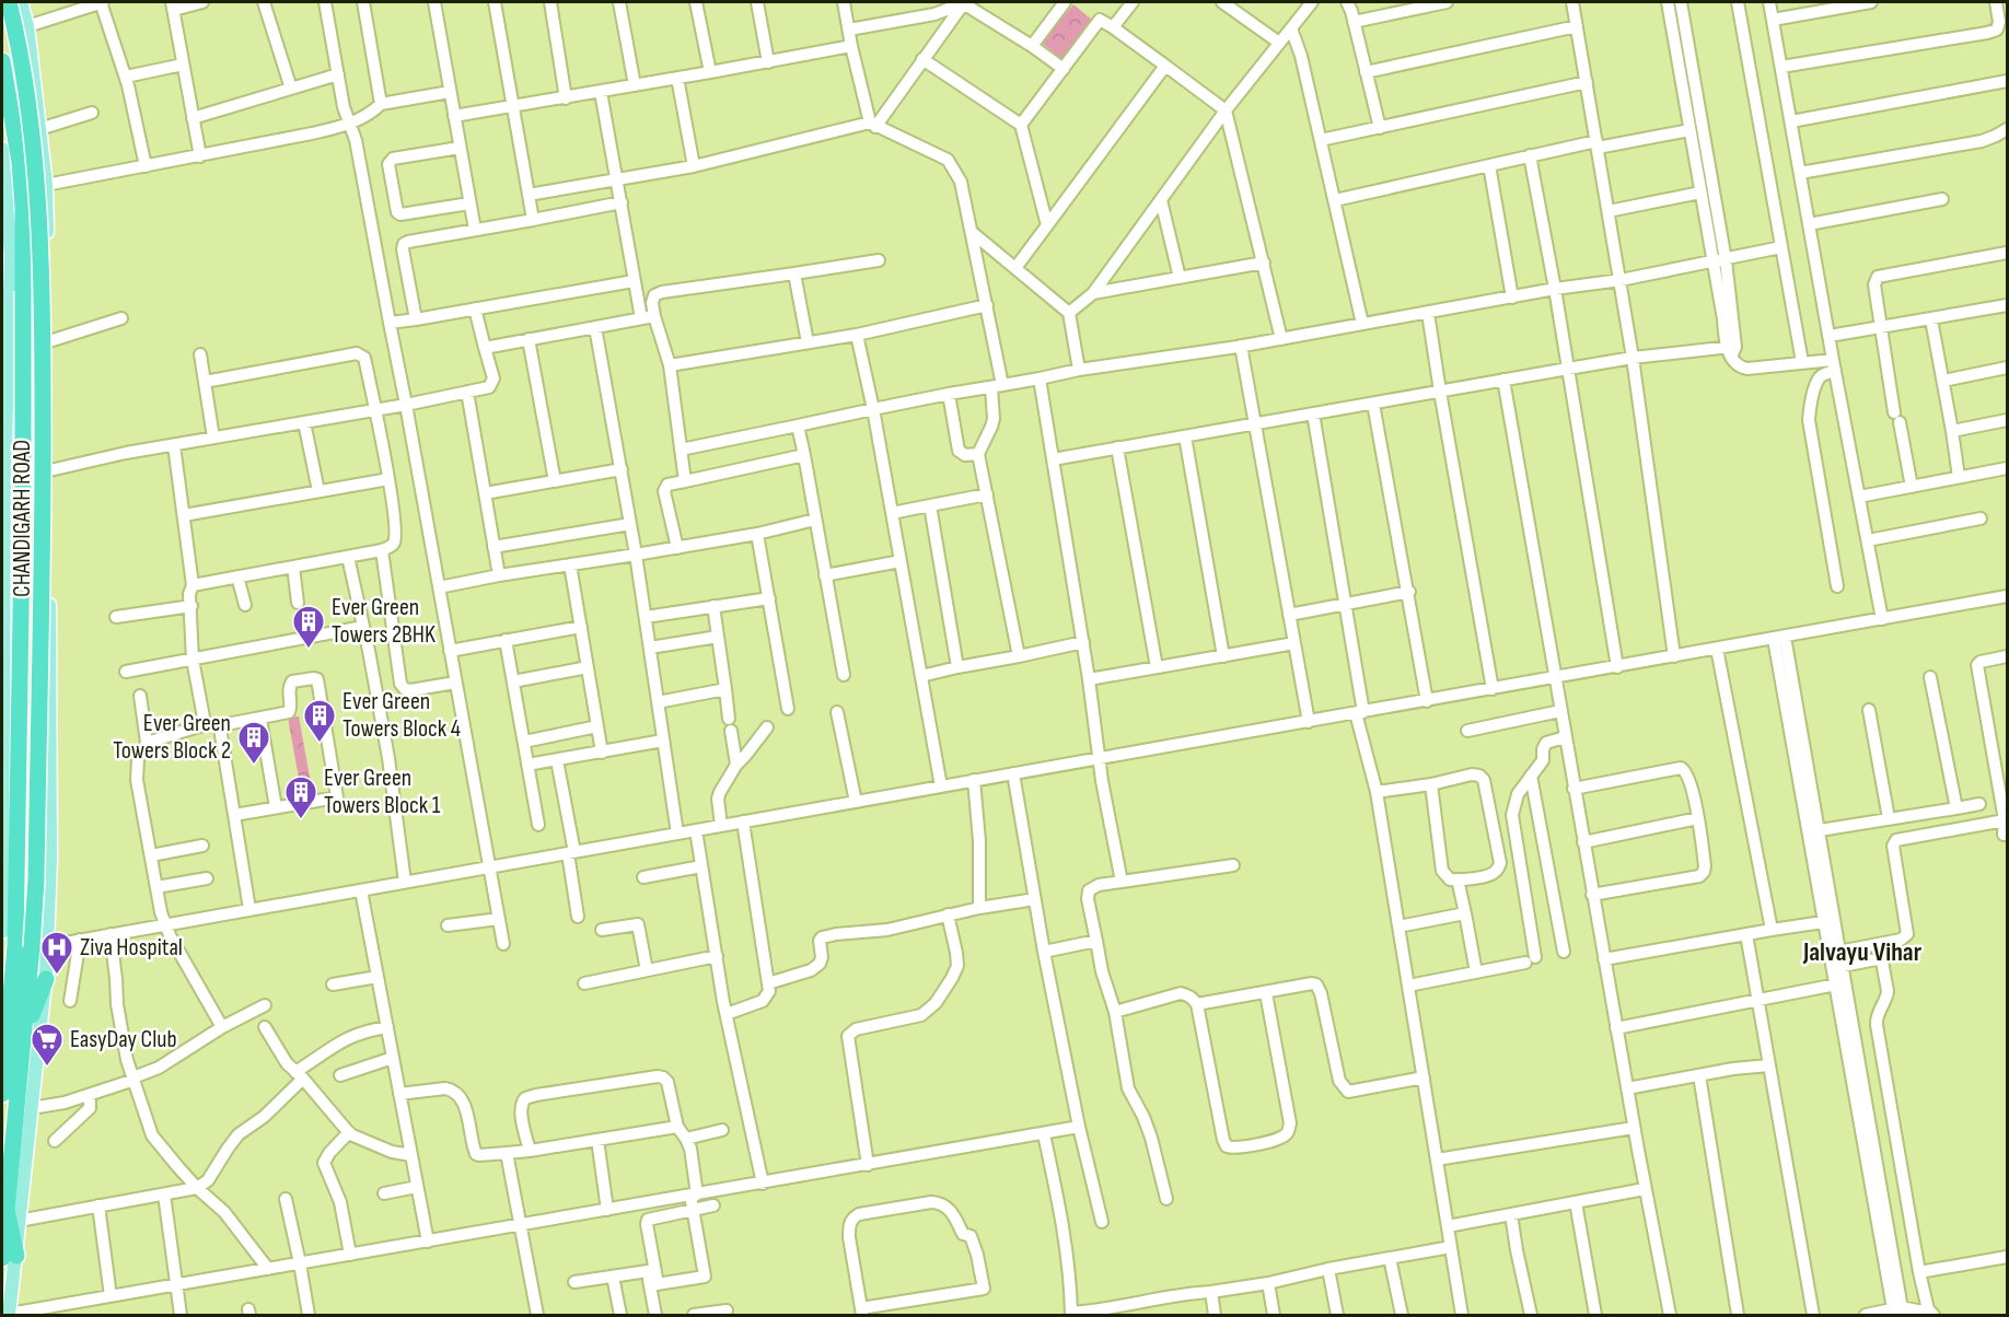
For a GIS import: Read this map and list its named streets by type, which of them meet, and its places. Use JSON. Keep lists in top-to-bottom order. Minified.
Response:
{"streets":{"highway":["CHANDIGARH ROAD"]},"districts":["Jalvayu Vihar"],"places":{"building":["Ever Green Towers 2BHK","Ever Green Towers Block 4","Ever Green Towers Block 2","Ever Green Towers Block 1"],"hospital":["Ziva Hospital"],"supermarket":["EasyDay Club"]}}
